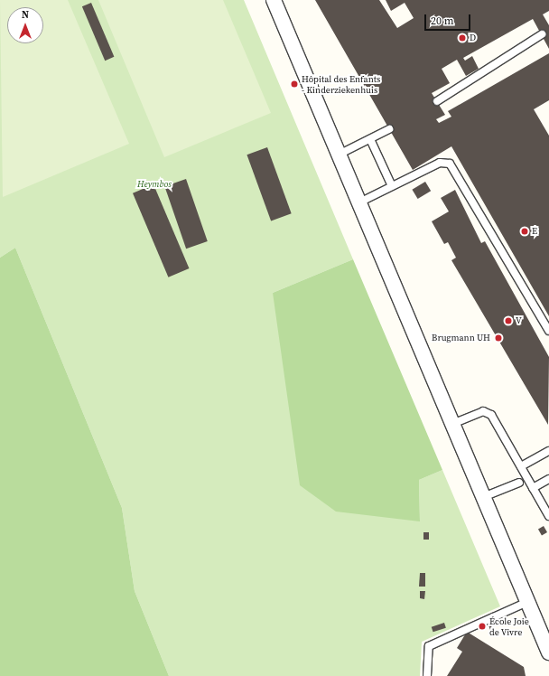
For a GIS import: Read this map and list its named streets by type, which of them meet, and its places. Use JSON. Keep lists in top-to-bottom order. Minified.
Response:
{"parks":["Heymbos"],"places":["D","Hôpital des Enfants - Kinderziekenhuis","E","V","Brugmann UH","École Joie de Vivre"],"scale_bar":"20 m","north":"top"}
